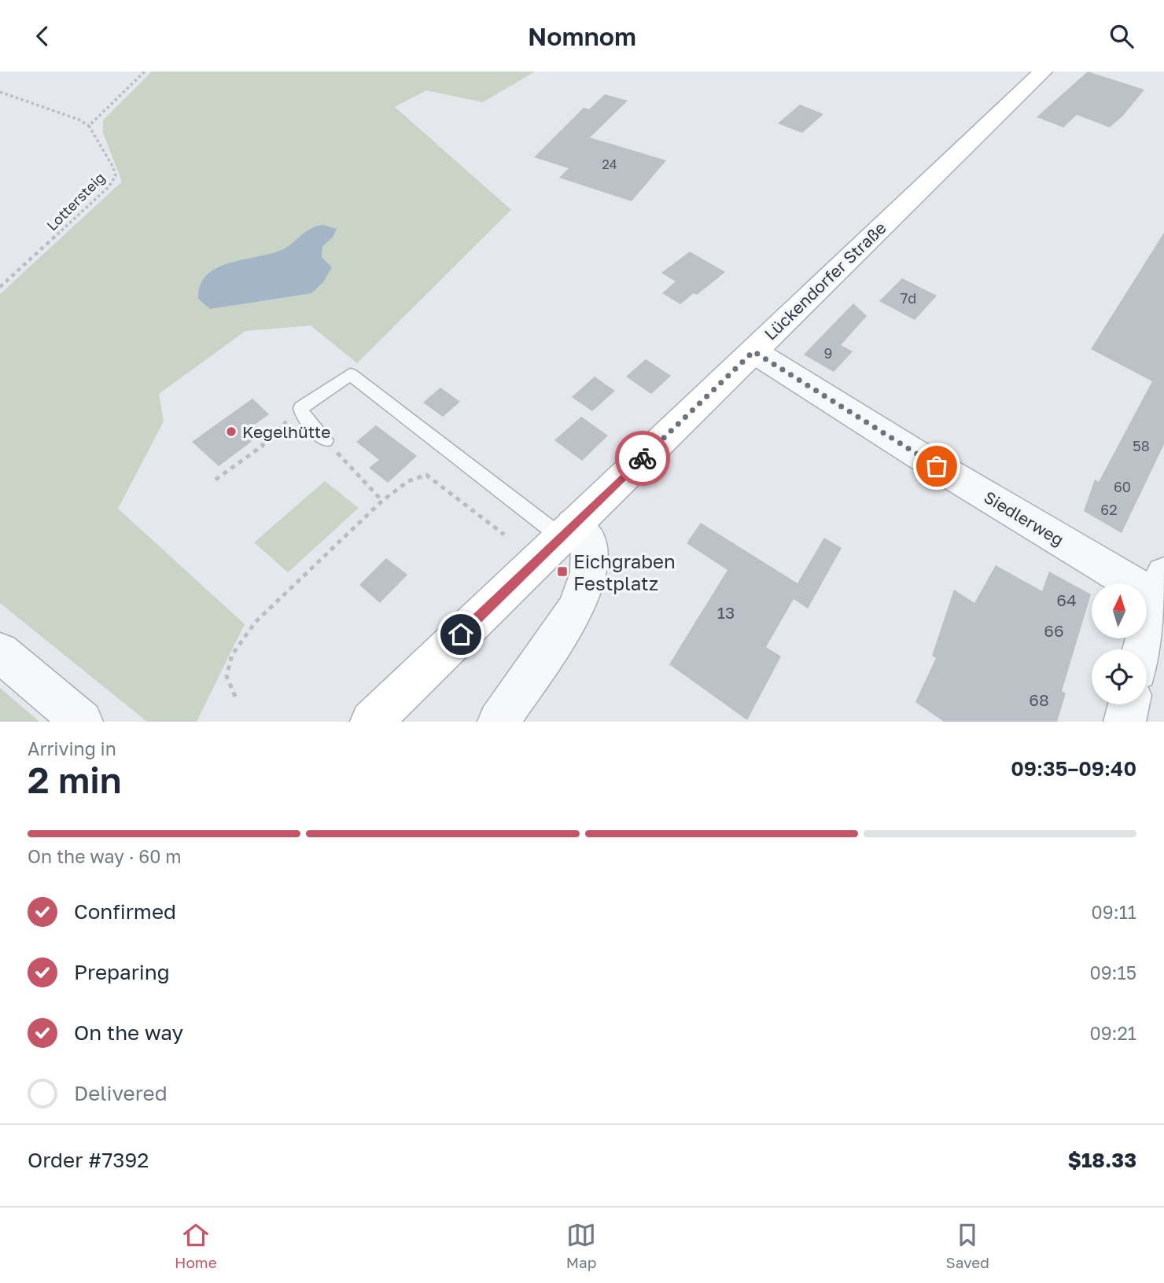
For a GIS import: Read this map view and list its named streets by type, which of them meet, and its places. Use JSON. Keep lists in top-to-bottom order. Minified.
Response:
{"streets":{"main road":["Lückendorfer Straße"],"street":["Siedlerweg"],"path":["Lottersteig"]},"crossings":[["Lückendorfer Straße","Siedlerweg"]],"places":{"other":["Kegelhütte"],"transit":["Eichgraben Festplatz"]},"house_numbers":["24","7d","9","58","60","62","64","13","66","68"],"north":"top","page":{"header":"Nomnom","heading":["2 min","Arriving in","09:35–09:40"],"panel":["Order #7392","$18.33"],"bar":"On the way · 60 m","list":[["Confirmed","09:11"],["Preparing","09:15"],["On the way","09:21"],"Delivered"],"tabs":["Home","Map","Saved"]}}
